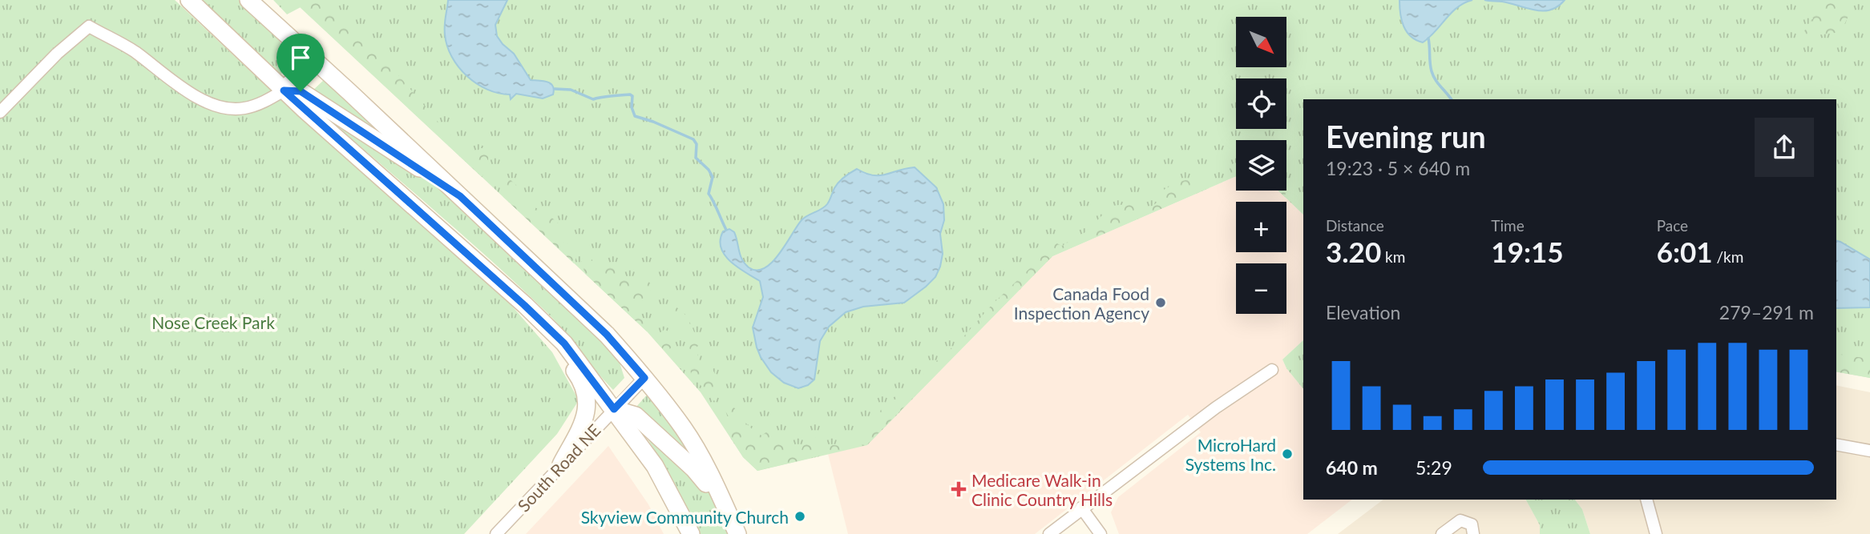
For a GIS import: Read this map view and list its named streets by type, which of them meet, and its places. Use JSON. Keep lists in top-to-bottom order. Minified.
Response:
{"streets":{"street":["South Road NE"]},"parks":["Nose Creek Park"],"places":{"other":["Canada Food Inspection Agency","MicroHard Systems Inc.","Skyview Community Church"],"health":["Medicare Walk-in Clinic Country Hills"]},"north":"bottom right","page":{"map_buttons":["+","−"],"heading":["Evening run","19:23 · 5 × 640 m"],"stats":[["Distance","3.20 km"],["Time","19:15"],["Pace","6:01 /km"]],"chart":["Elevation","279–291 m"],"list":[{"name":"640 m","note":"5:29"}]}}
